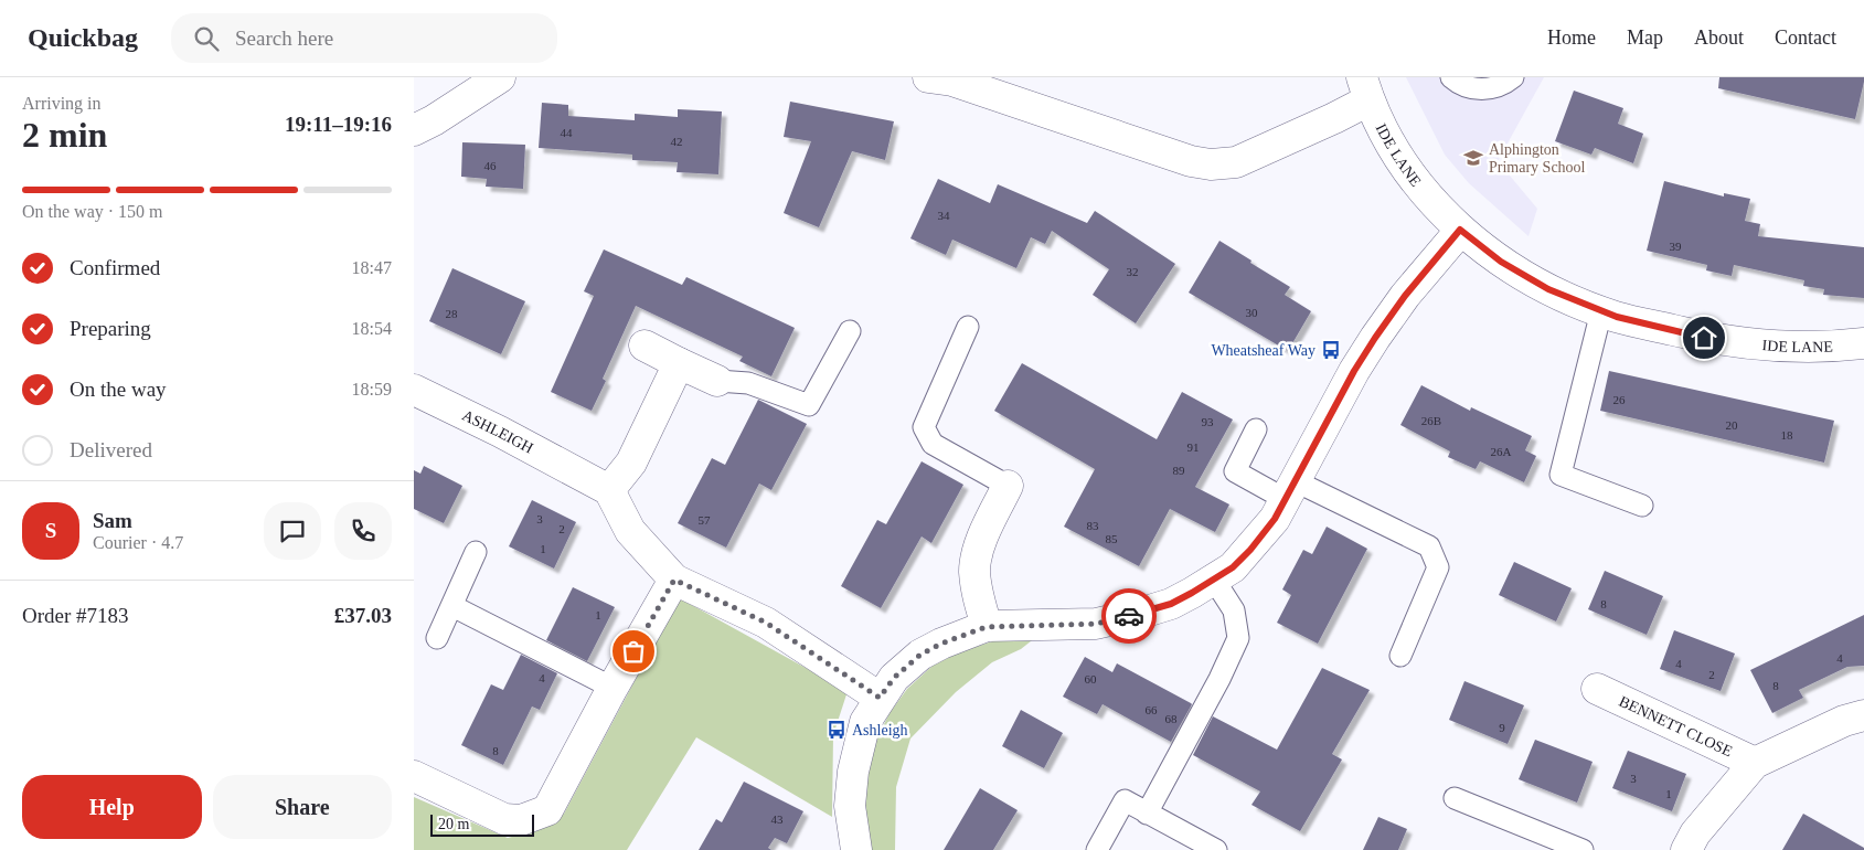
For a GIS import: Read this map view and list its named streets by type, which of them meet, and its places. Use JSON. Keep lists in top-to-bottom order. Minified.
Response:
{"streets":{"street":["IDE LANE","ASHLEIGH","BENNETT CLOSE"]},"places":{"school or university":["Alphington Primary School"],"bus stop":["Wheatsheaf Way","Ashleigh"]},"house_numbers":["44","42","46","34","39","32","30","28","26","26B","93","20","18","91","26A","89","3","57","83","2","85","1","8","1","4","4","2","4","60","8","66","68","9","8","3","1","43"],"scale_bar":"20 m","page":{"header":"Quickbag","search":"Search here","nav":["Home","Map","About","Contact"],"heading":["2 min","Arriving in","19:11–19:16"],"panel":["Sam","Courier · 4.7","Order #7183","£37.03"],"bar":"On the way · 150 m","list":[["Confirmed","18:47"],["Preparing","18:54"],["On the way","18:59"],"Delivered"],"round":"S","buttons":["Help","Share"],"scale":"20 m"}}
